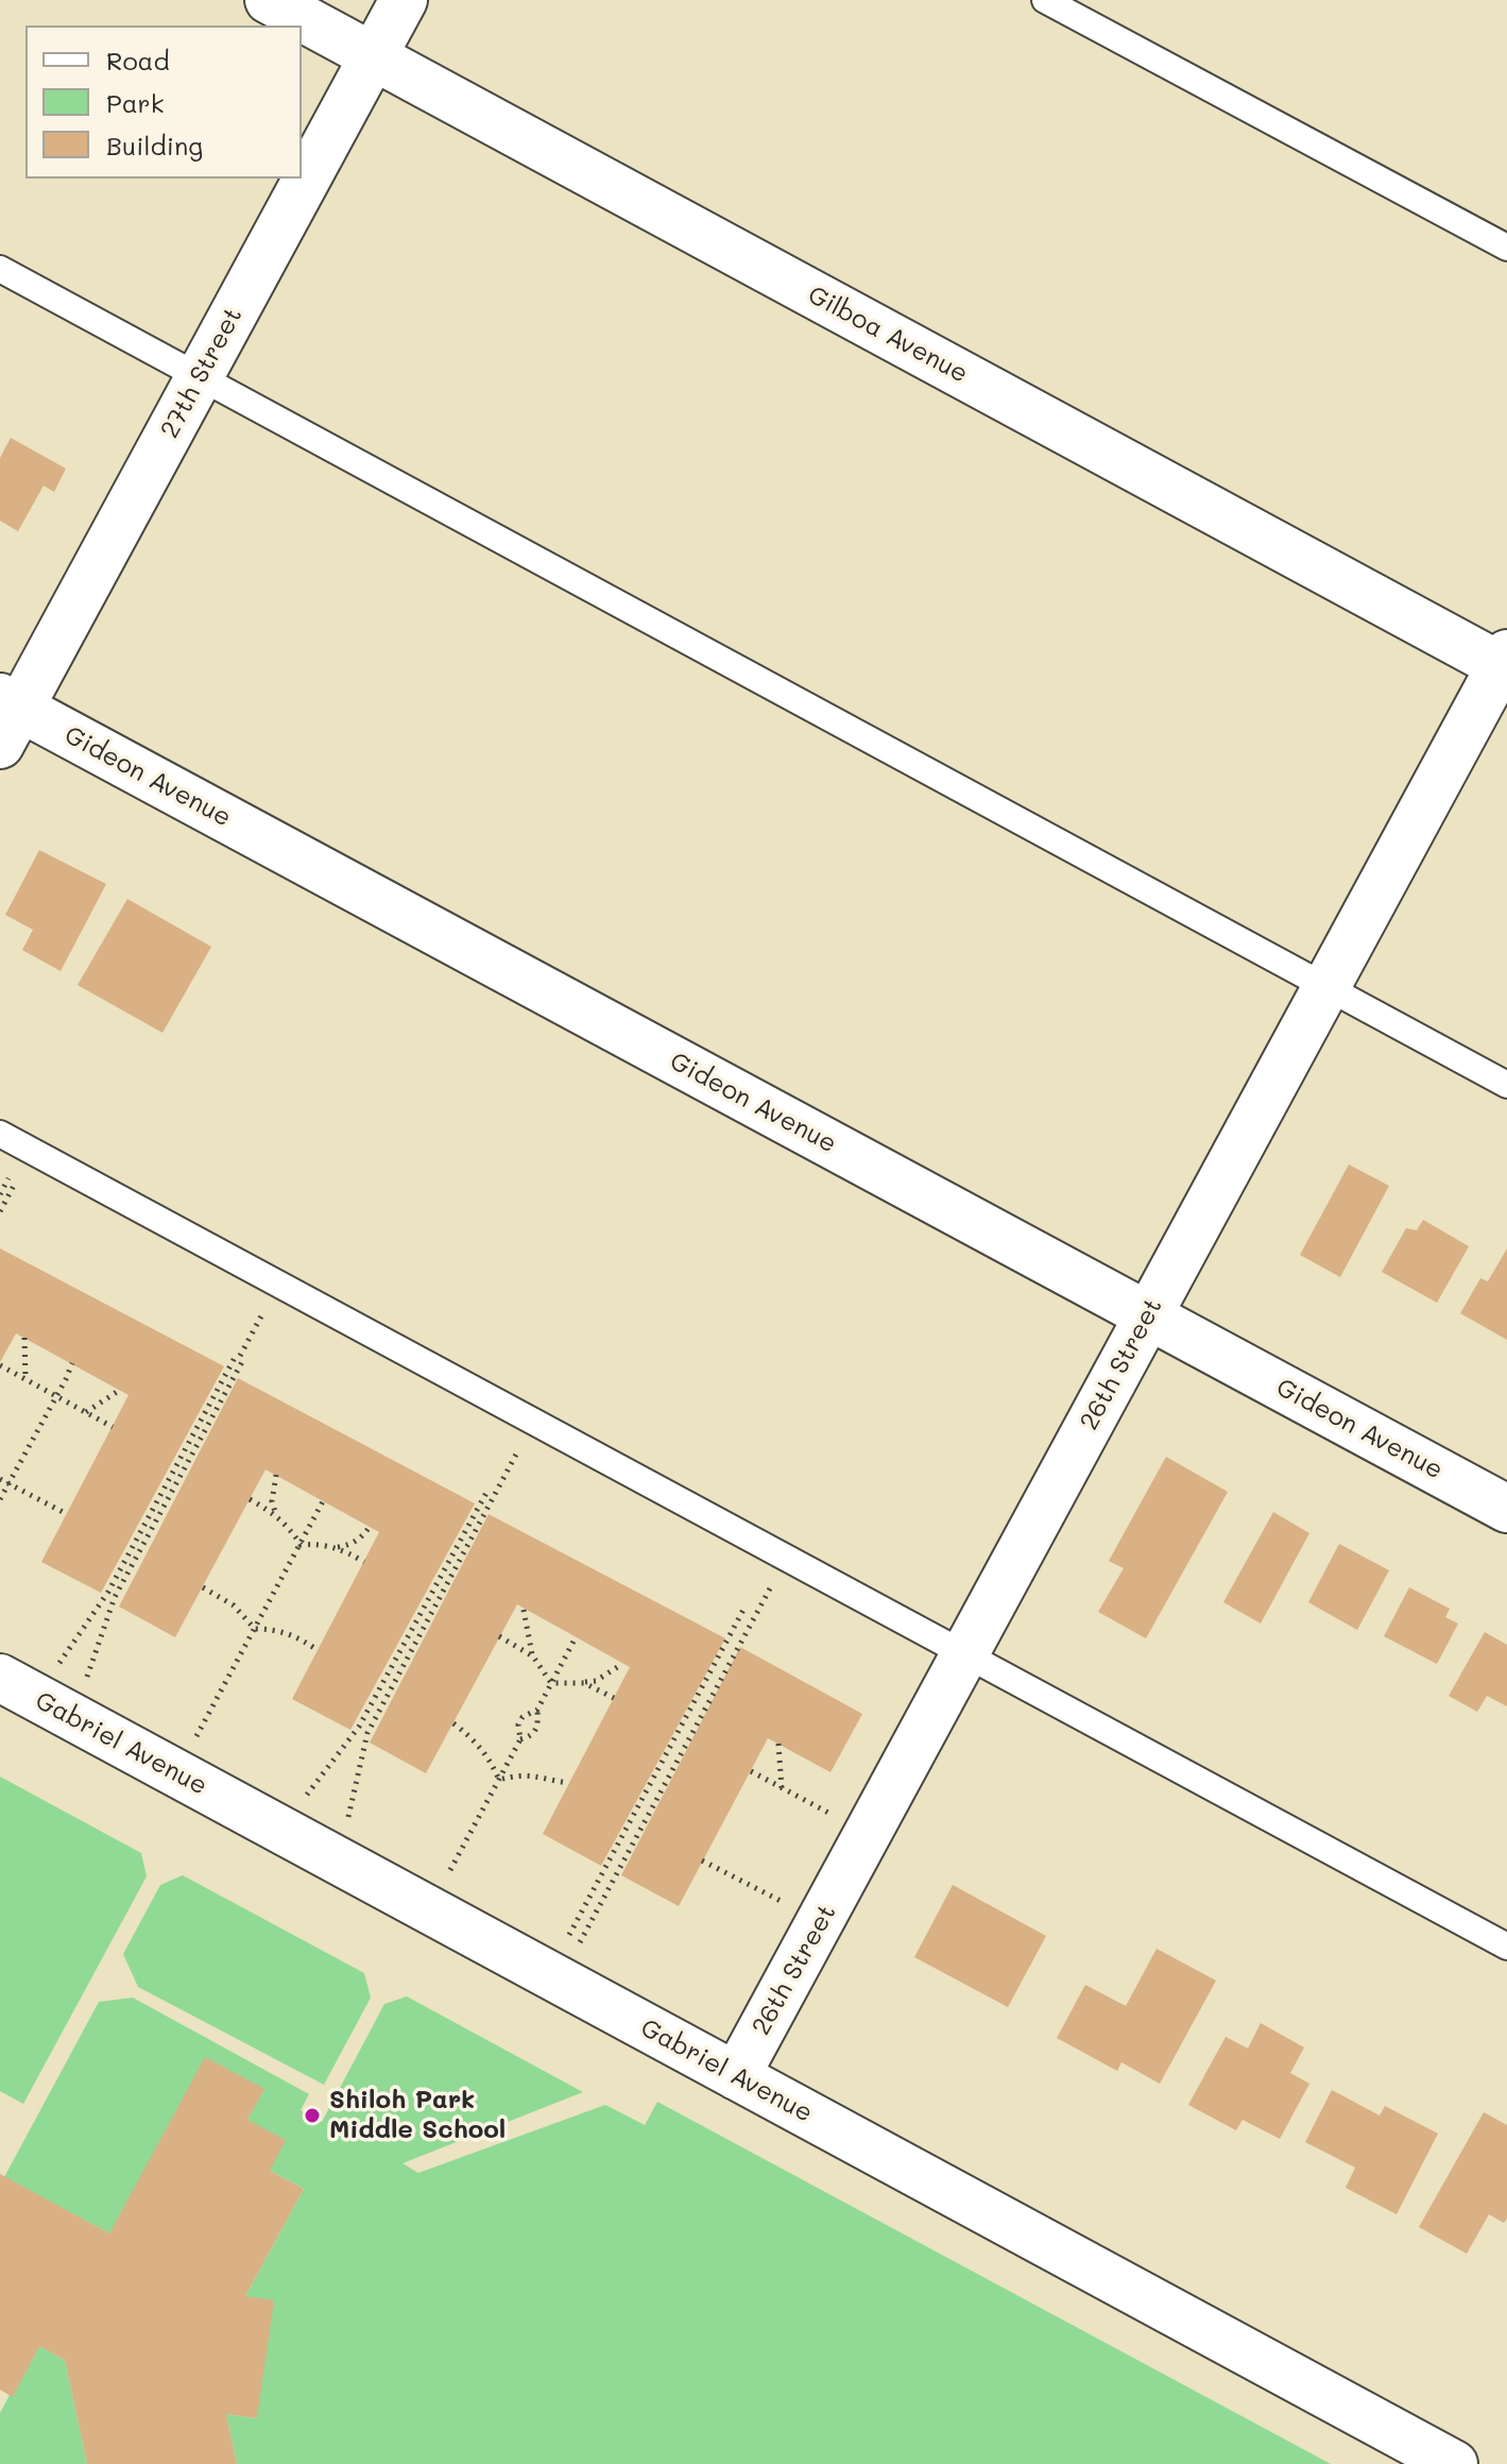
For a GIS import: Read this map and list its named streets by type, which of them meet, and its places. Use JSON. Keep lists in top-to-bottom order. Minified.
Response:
{"streets":{"street":["Gilboa Avenue","27th Street","Gideon Avenue","26th Street","Gabriel Avenue"]},"crossings":[["Gilboa Avenue","27th Street"],["Gilboa Avenue","26th Street"],["27th Street","Gideon Avenue"],["Gideon Avenue","26th Street"],["26th Street","Gabriel Avenue"]],"places":["Shiloh Park Middle School"],"legend":["Road","Park","Building"]}
